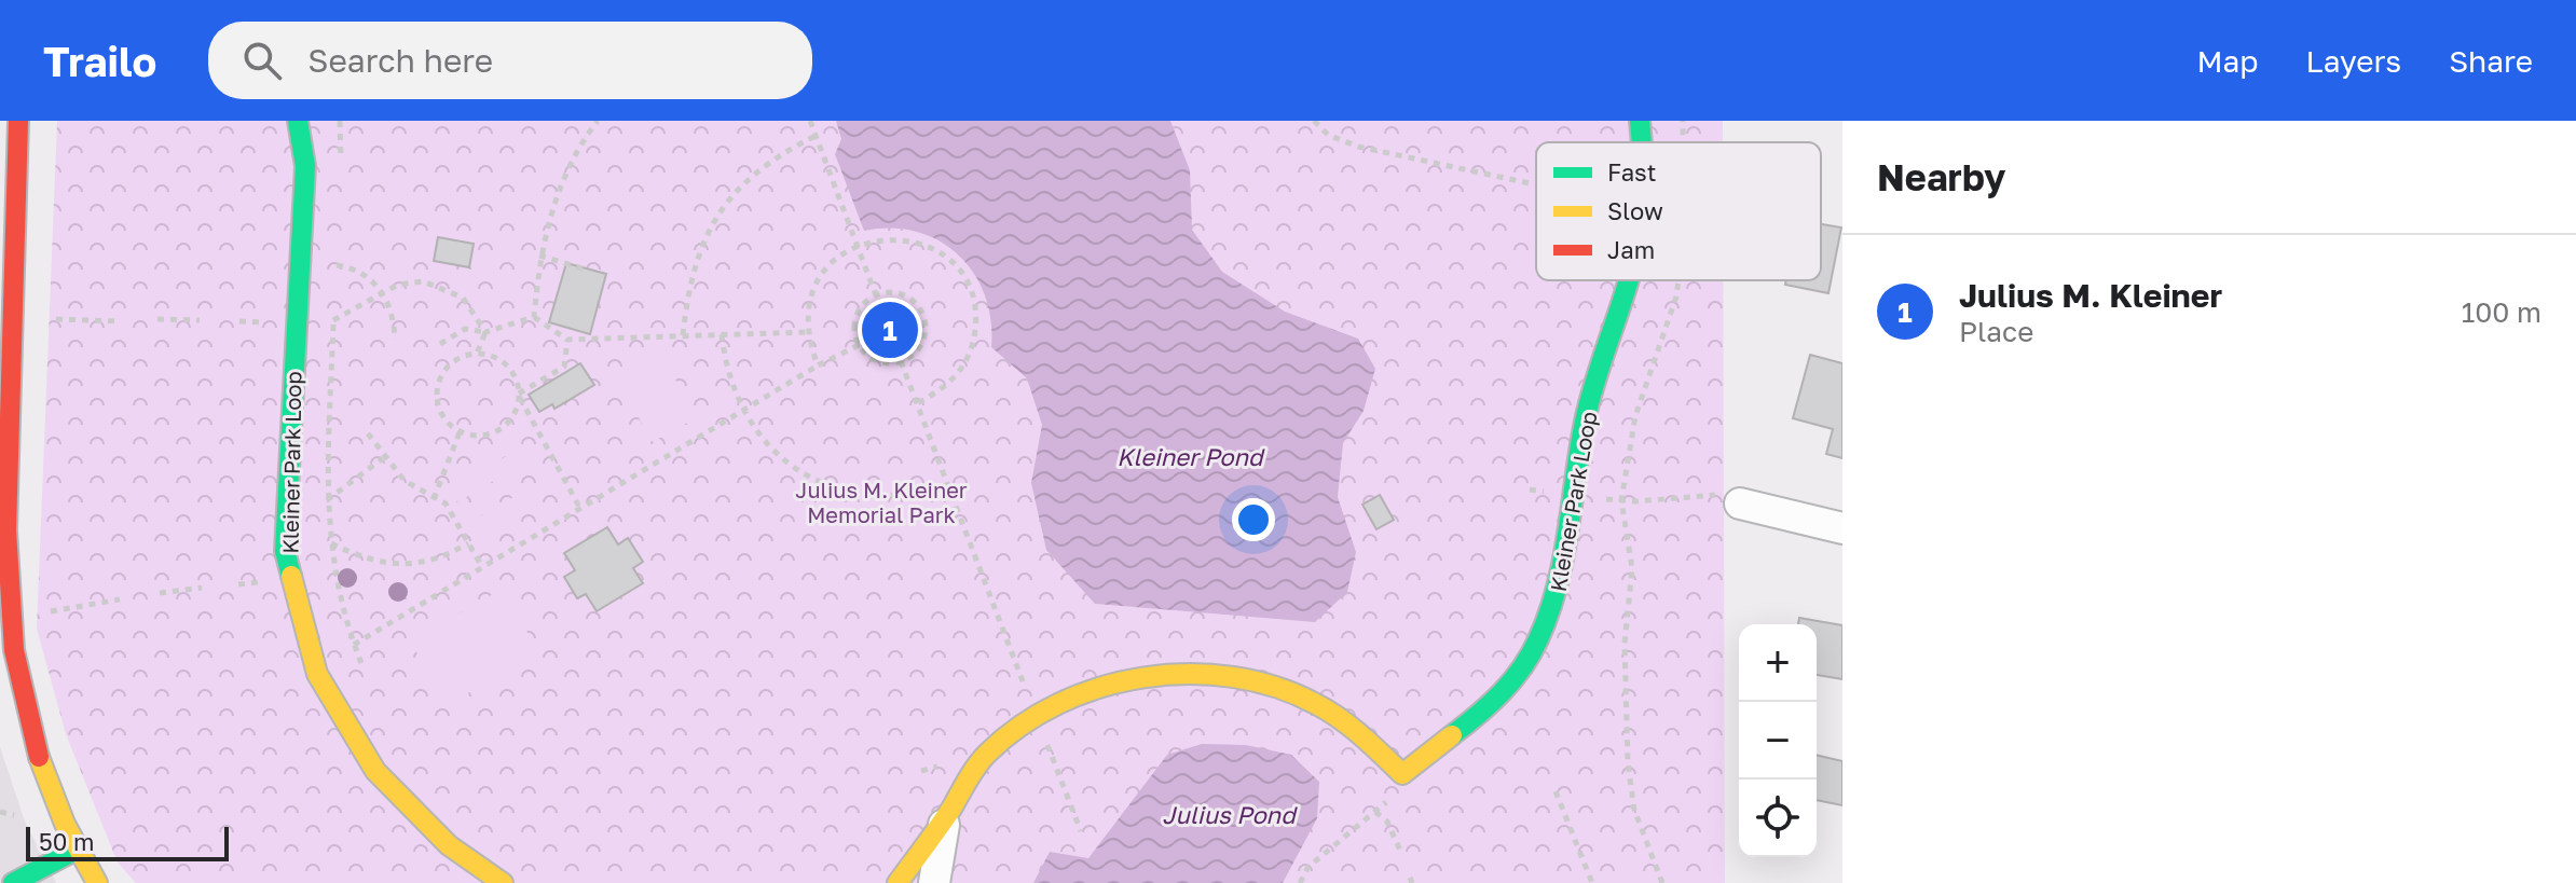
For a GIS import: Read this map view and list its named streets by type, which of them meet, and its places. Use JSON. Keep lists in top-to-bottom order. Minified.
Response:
{"streets":{"street":["Kleiner Park Loop"]},"water":["Kleiner Pond","Julius Pond"],"parks":["Julius M. Kleiner Memorial Park"],"legend":["Fast","Slow","Jam"],"scale_bar":"50 m","page":{"header":"Trailo","search":"Search here","nav":["Map","Layers","Share"],"heading":"Nearby","list":[{"mark":"1","name":"Julius M. Kleiner","note":"Place","value":"100 m"}],"pins":"1","map_buttons":["+","−"],"scale":"50 m"}}
